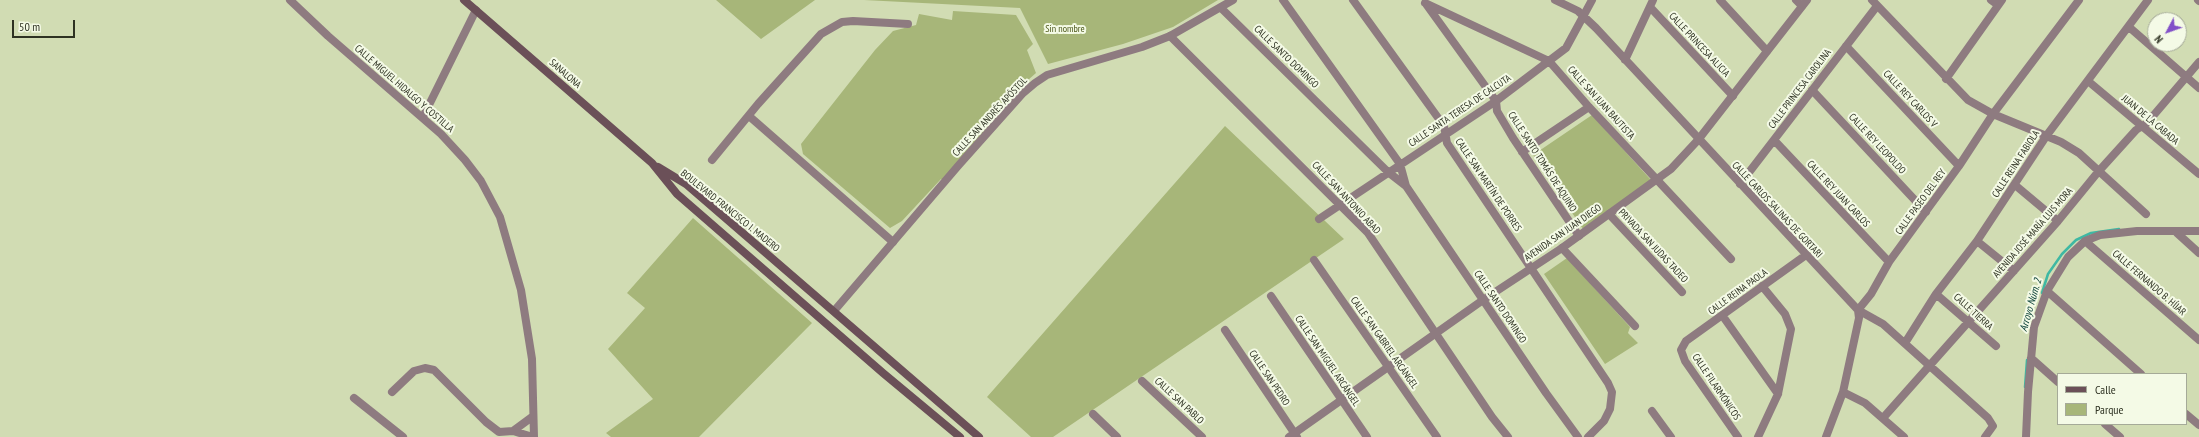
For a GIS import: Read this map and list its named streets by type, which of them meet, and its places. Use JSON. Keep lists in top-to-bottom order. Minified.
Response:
{"streets":{"main road":["SANALONA","BOULEVARD FRANCISCO I. MADERO"],"street":["CALLE PRINCESA ALICIA","CALLE SANTO DOMINGO","CALLE MIGUEL HIDALGO Y COSTILLA","CALLE PRINCESA CAROLINA","CALLE REY CARLOS V","CALLE SAN JUAN BAUTISTA","CALLE SANTA TERESA DE CALCUTA","CALLE SAN ANDRÉS APÓSTOL","JUAN DE LA CABADA","CALLE REY LEOPOLDO","CALLE SANTO TOMÁS DE AQUINO","CALLE REINA FABIOLA","CALLE SAN MARTÍN DE PORRES","CALLE REY JUAN CARLOS","CALLE SAN ANTONIO ABAD","CALLE PASEO DEL REY","CALLE CARLOS SALINAS DE GORTARI","AVENIDA SAN JUAN DIEGO","AVENIDA JOSÉ MARÍA LUIS MORA","PRIVADA SAN JUDAS TADEO","CALLE FERNANDO B. HÍJAR","CALLE REINA PAOLA","CALLE TIERRA","CALLE SAN GABRIEL ARCÁNGEL","CALLE SAN MIGUEL ARCÁNGEL","CALLE SAN PEDRO","CALLE FILARMÓNICOS","CALLE SAN PABLO"]},"crossings":[["CALLE PRINCESA ALICIA","AVENIDA SAN JUAN DIEGO"],["CALLE SANTO DOMINGO","CALLE SANTA TERESA DE CALCUTA"],["CALLE SANTO DOMINGO","CALLE SAN ANDRÉS APÓSTOL"],["CALLE SANTO DOMINGO","AVENIDA SAN JUAN DIEGO"],["SANALONA","BOULEVARD FRANCISCO I. MADERO"],["CALLE PRINCESA CAROLINA","CALLE REY CARLOS V"],["CALLE PRINCESA CAROLINA","CALLE REY LEOPOLDO"],["CALLE PRINCESA CAROLINA","CALLE REY JUAN CARLOS"],["CALLE PRINCESA CAROLINA","CALLE CARLOS SALINAS DE GORTARI"],["CALLE REY CARLOS V","CALLE PASEO DEL REY"],["CALLE SAN JUAN BAUTISTA","CALLE SANTA TERESA DE CALCUTA"],["CALLE SAN JUAN BAUTISTA","CALLE SANTO TOMÁS DE AQUINO"],["CALLE SAN JUAN BAUTISTA","AVENIDA SAN JUAN DIEGO"],["CALLE SANTA TERESA DE CALCUTA","CALLE SANTO TOMÁS DE AQUINO"],["CALLE SANTA TERESA DE CALCUTA","CALLE SAN MARTÍN DE PORRES"],["CALLE SANTA TERESA DE CALCUTA","CALLE SAN ANTONIO ABAD"],["CALLE SANTA TERESA DE CALCUTA","CALLE CARLOS SALINAS DE GORTARI"],["CALLE SAN ANDRÉS APÓSTOL","CALLE SAN ANTONIO ABAD"],["CALLE SAN ANDRÉS APÓSTOL","BOULEVARD FRANCISCO I. MADERO"],["JUAN DE LA CABADA","CALLE REINA FABIOLA"],["JUAN DE LA CABADA","AVENIDA JOSÉ MARÍA LUIS MORA"],["CALLE REY LEOPOLDO","CALLE PASEO DEL REY"],["CALLE SANTO TOMÁS DE AQUINO","AVENIDA SAN JUAN DIEGO"],["CALLE REINA FABIOLA","CALLE CARLOS SALINAS DE GORTARI"],["CALLE REINA FABIOLA","CALLE TIERRA"],["CALLE SAN MARTÍN DE PORRES","AVENIDA SAN JUAN DIEGO"],["CALLE REY JUAN CARLOS","CALLE PASEO DEL REY"],["CALLE SAN ANTONIO ABAD","AVENIDA SAN JUAN DIEGO"],["CALLE PASEO DEL REY","CALLE CARLOS SALINAS DE GORTARI"],["CALLE CARLOS SALINAS DE GORTARI","AVENIDA SAN JUAN DIEGO"],["CALLE CARLOS SALINAS DE GORTARI","AVENIDA JOSÉ MARÍA LUIS MORA"],["CALLE CARLOS SALINAS DE GORTARI","CALLE REINA PAOLA"],["AVENIDA SAN JUAN DIEGO","PRIVADA SAN JUDAS TADEO"],["AVENIDA SAN JUAN DIEGO","CALLE SAN GABRIEL ARCÁNGEL"],["AVENIDA SAN JUAN DIEGO","CALLE SAN MIGUEL ARCÁNGEL"],["AVENIDA SAN JUAN DIEGO","CALLE SAN PEDRO"],["AVENIDA JOSÉ MARÍA LUIS MORA","CALLE TIERRA"],["CALLE REINA PAOLA","CALLE FILARMÓNICOS"]],"water":["Arroyo Núm. 2"],"parks":["Sin nombre"],"legend":["Calle","Parque"],"scale_bar":"50 m","north":"bottom left"}
